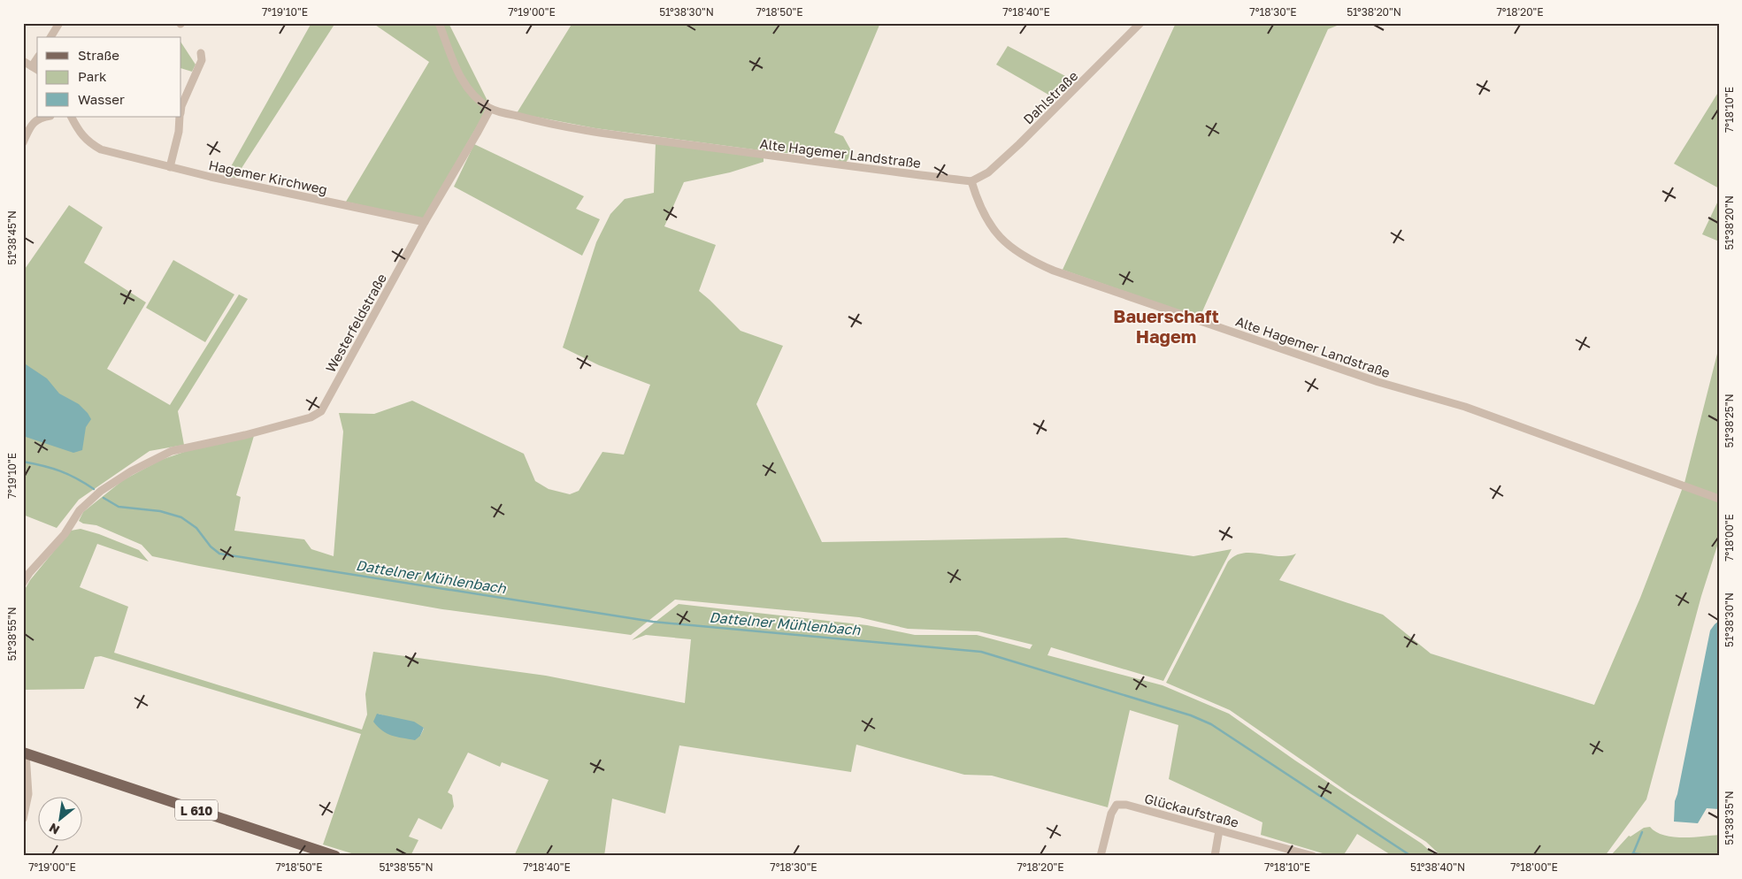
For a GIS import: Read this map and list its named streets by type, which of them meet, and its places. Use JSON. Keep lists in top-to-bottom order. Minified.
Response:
{"streets":{"main road":["L 610"],"street":["Dahlstraße","Alte Hagemer Landstraße","Hagemer Kirchweg","Westerfeldstraße","Glückaufstraße"]},"crossings":[["Dahlstraße","Alte Hagemer Landstraße"],["Alte Hagemer Landstraße","Westerfeldstraße"],["Hagemer Kirchweg","Westerfeldstraße"]],"districts":["Bauerschaft Hagem"],"water":["Dattelner Mühlenbach"],"legend":["Straße","Park","Wasser"],"north":"bottom left","coordinates":["7°19'10\"E","7°19'00\"E","51°38'30\"N","7°18'50\"E","7°18'40\"E","7°18'30\"E","51°38'20\"N","7°18'20\"E","7°18'10\"E","51°38'45\"N","51°38'25\"N","7°18'00\"E","51°38'55\"N","51°38'35\"N","51°38'40\"N"]}
